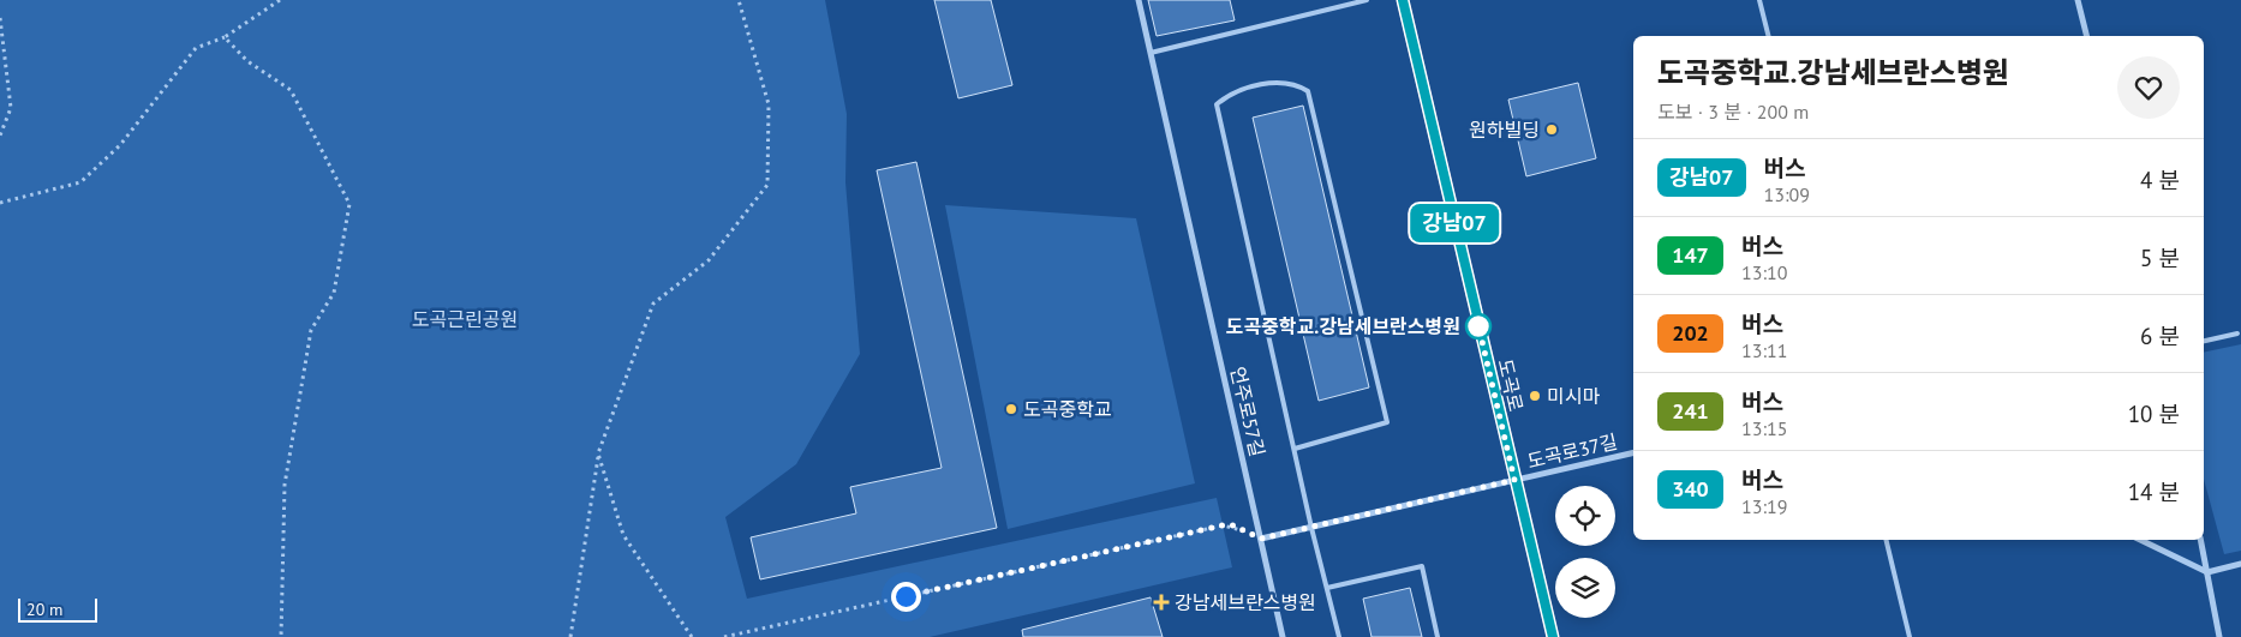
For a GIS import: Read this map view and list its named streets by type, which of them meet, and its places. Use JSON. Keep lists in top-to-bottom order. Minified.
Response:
{"streets":{"main road":["도곡로"],"street":["언주로57길","도곡로37길"]},"crossings":[["도곡로","도곡로37길"],["언주로57길","도곡로37길"]],"parks":["도곡근린공원"],"places":{"other":["원하빌딩","도곡중학교.강남세브란스병원","미시마","도곡중학교"],"health":["강남세브란스병원"]},"lines":["bus line 강남07"],"scale_bar":"20 m","page":{"on_map":"강남07","heading":["도곡중학교.강남세브란스병원","도보 · 3 분 · 200 m"],"list":[{"mark":"강남07","name":"버스","note":"13:09","value":"4 분"},{"mark":"147","name":"버스","note":"13:10","value":"5 분"},{"mark":"202","name":"버스","note":"13:11","value":"6 분"},{"mark":"241","name":"버스","note":"13:15","value":"10 분"},{"mark":"340","name":"버스","note":"13:19","value":"14 분"}],"scale":"20 m"}}
